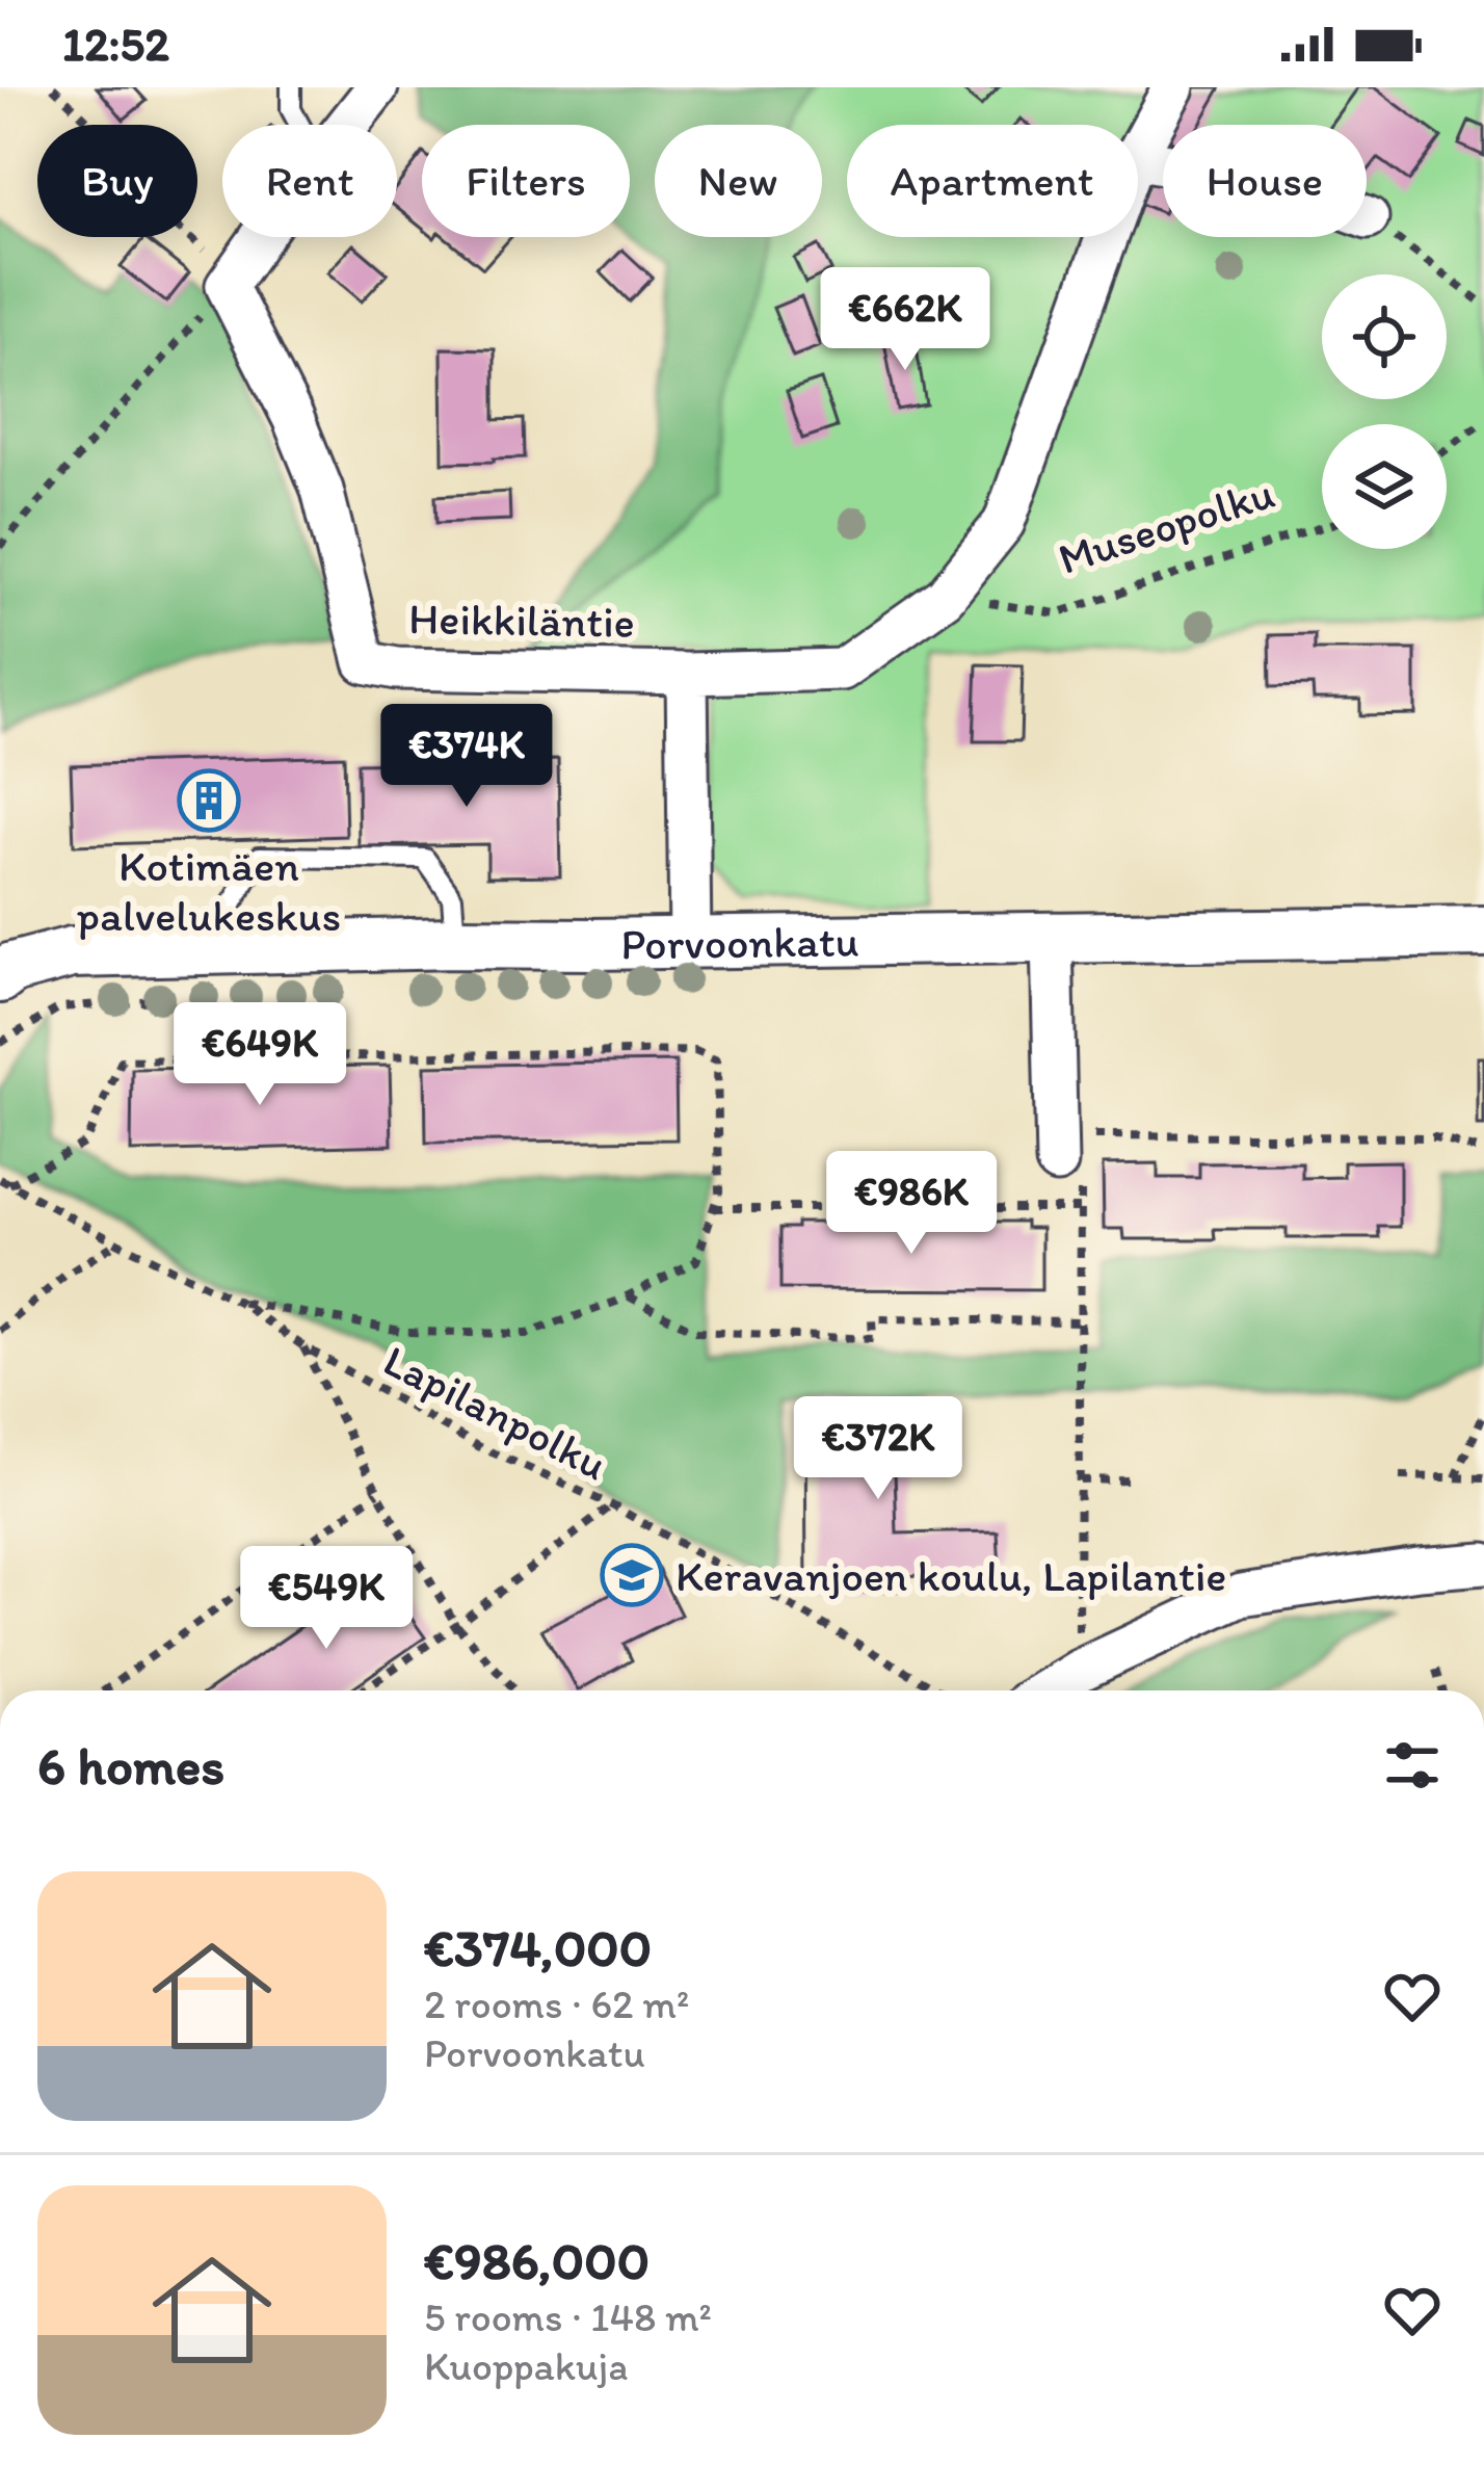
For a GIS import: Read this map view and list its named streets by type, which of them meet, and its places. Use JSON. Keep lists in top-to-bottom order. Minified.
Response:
{"streets":{"street":["Museopolku","Heikkiläntie","Porvoonkatu"],"path":["Lapilanpolku"]},"crossings":[["Museopolku","Heikkiläntie"],["Heikkiläntie","Porvoonkatu"]],"places":{"building":["Kotimäen palvelukeskus"],"school or university":["Keravanjoen koulu, Lapilantie"]},"page":{"status":"12:52","chip":["Buy","Rent","Filters","New","Apartment","House"],"price":["€662K","€374K","€649K","€986K","€372K","€549K"],"heading":"6 homes","list":[{"name":"€374,000","note":"2 rooms · 62 m² · Porvoonkatu"},{"name":"€986,000","note":"5 rooms · 148 m² · Kuoppakuja"}]}}
